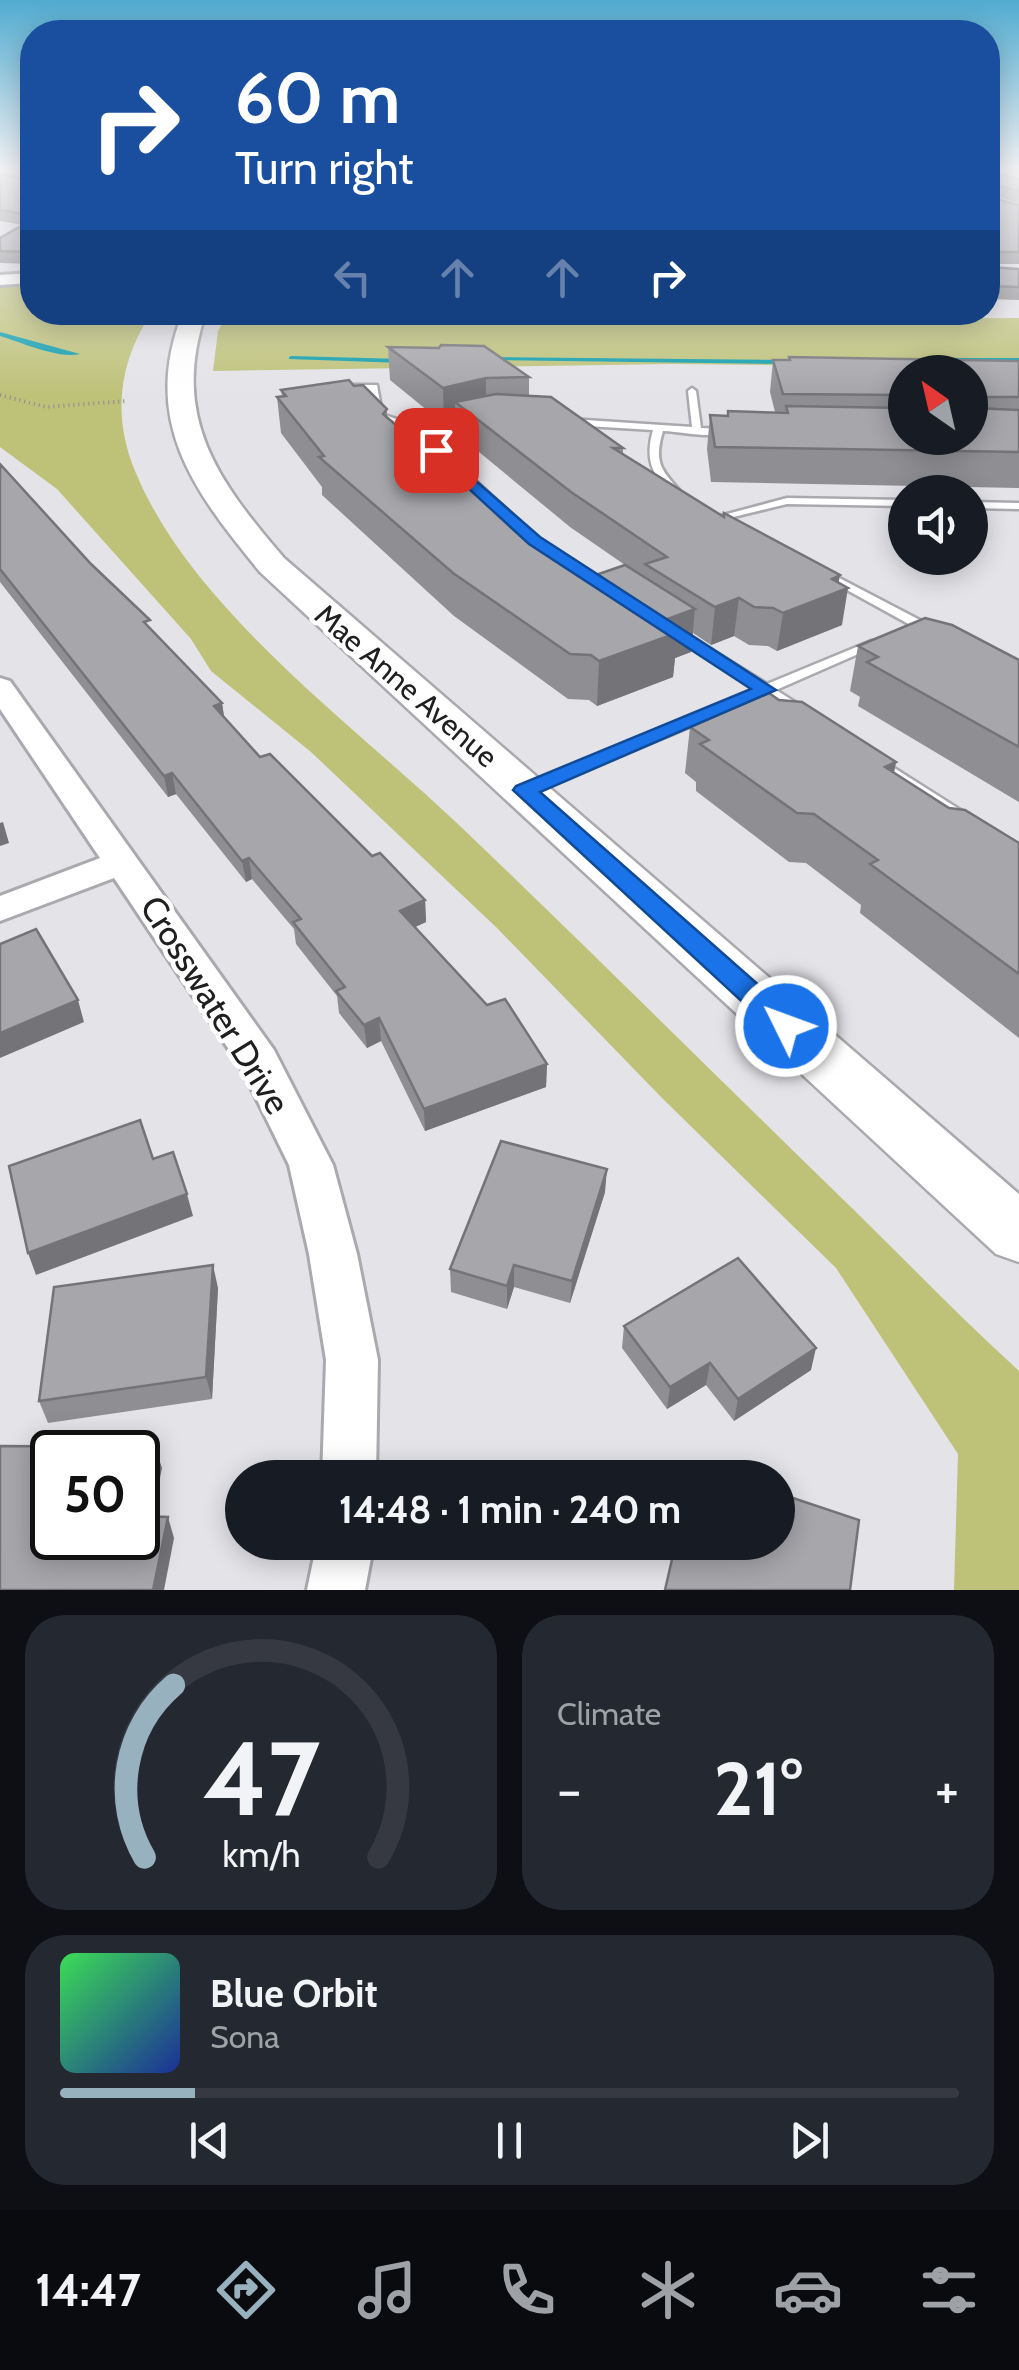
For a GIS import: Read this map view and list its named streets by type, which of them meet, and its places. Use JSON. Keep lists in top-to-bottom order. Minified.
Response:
{"streets":{"main road":["Mae Anne Avenue"],"street":["Crosswater Drive"]},"north":"top left","page":{"turn":["60 m","Turn right"],"limit":"50","trip":"14:48 · 1 min · 240 m","tile":"Climate","heat":["−","21°","+"],"song":["Blue Orbit","Sona"],"tabs":"14:47","gauge":["47","km/h"]}}
